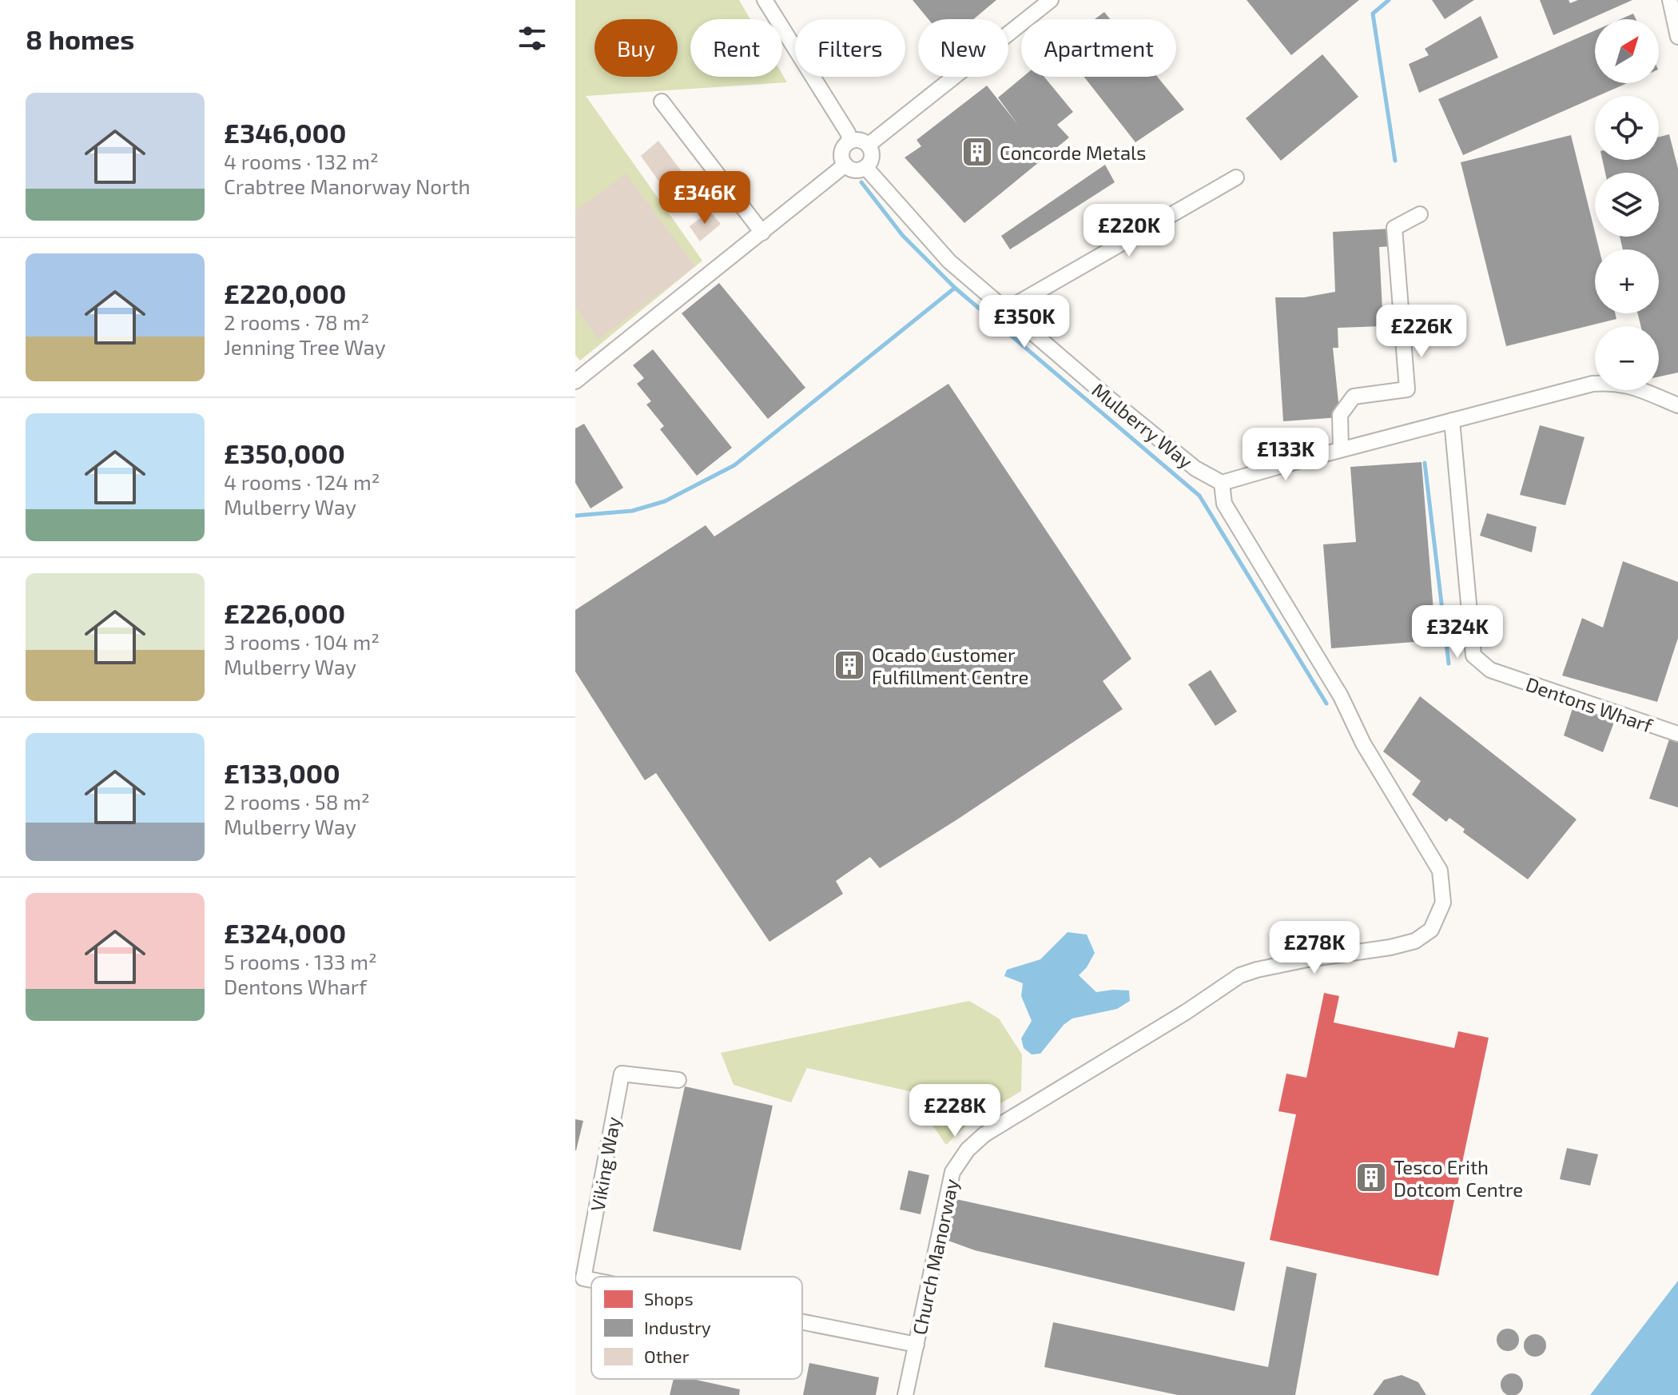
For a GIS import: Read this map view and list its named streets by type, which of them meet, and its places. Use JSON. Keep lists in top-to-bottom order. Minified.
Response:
{"streets":{"street":["Mulberry Way","Dentons Wharf","Viking Way","Church Manorway"]},"crossings":[["Mulberry Way","Church Manorway"],["Viking Way","Church Manorway"]],"places":{"building":["Concorde Metals","Ocado Customer Fulfillment Centre","Tesco Erith Dotcom Centre"]},"legend":["Shops","Industry","Other"],"north":"top right","page":{"heading":"8 homes","map_buttons":["+","−"],"chip":["Buy","Rent","Filters","New","Apartment"],"list":[{"name":"£346,000","note":"4 rooms · 132 m² · Crabtree Manorway North"},{"name":"£220,000","note":"2 rooms · 78 m² · Jenning Tree Way"},{"name":"£350,000","note":"4 rooms · 124 m² · Mulberry Way"},{"name":"£226,000","note":"3 rooms · 104 m² · Mulberry Way"},{"name":"£133,000","note":"2 rooms · 58 m² · Mulberry Way"},{"name":"£324,000","note":"5 rooms · 133 m² · Dentons Wharf"}],"price":["£346K","£220K","£350K","£226K","£133K","£324K","£278K","£228K"]}}
